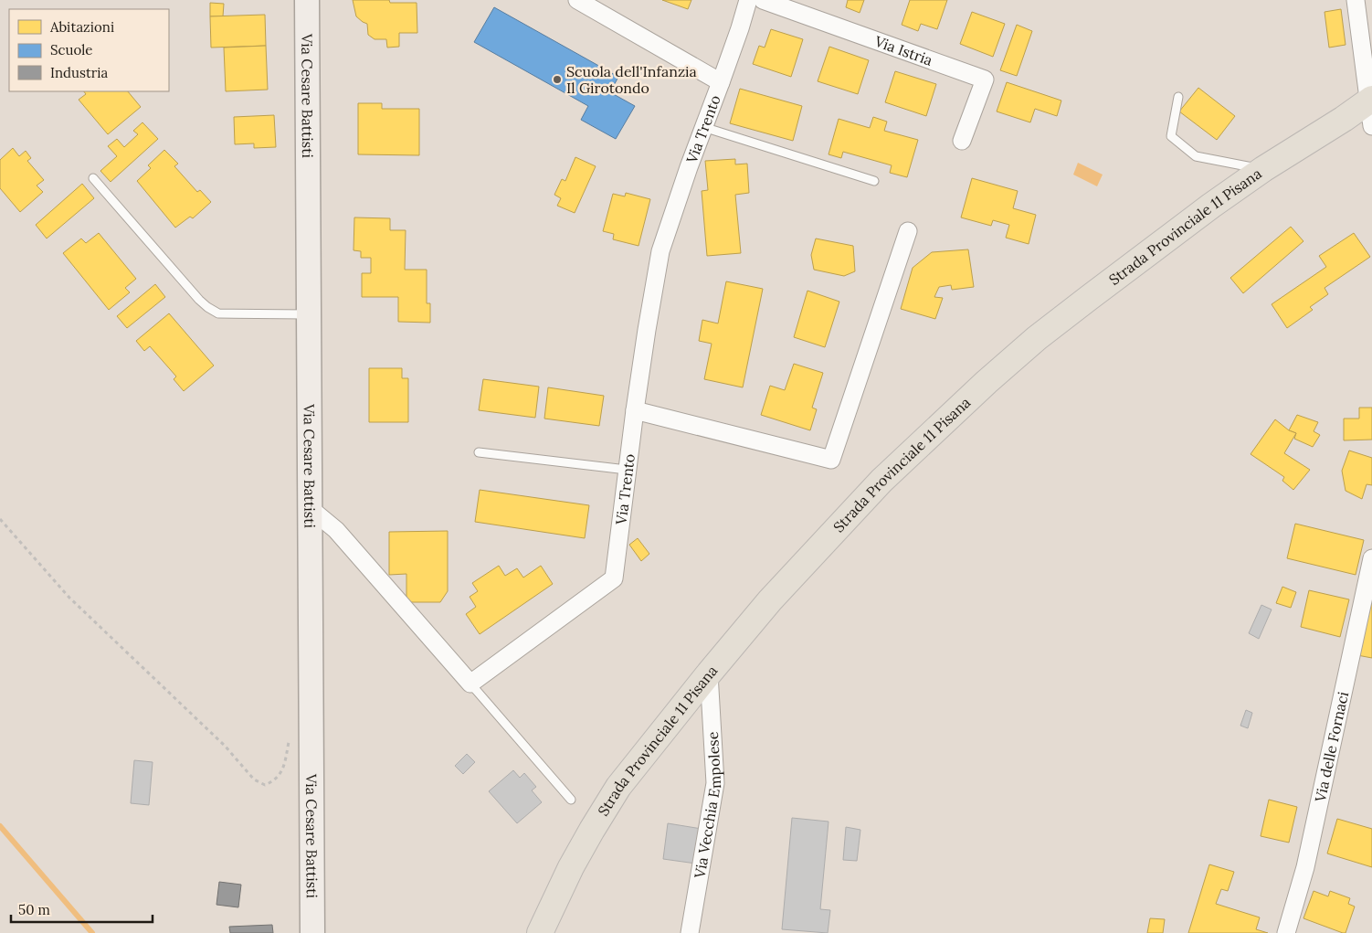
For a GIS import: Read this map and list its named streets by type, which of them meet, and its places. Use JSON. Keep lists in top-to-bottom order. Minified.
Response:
{"streets":{"main road":["Strada Provinciale 11 Pisana"],"street":["Via Istria","Via Cesare Battisti","Via Trento","Via delle Fornaci","Via Vecchia Empolese"]},"crossings":[["Strada Provinciale 11 Pisana","Via Vecchia Empolese"]],"places":["Scuola dell'Infanzia Il Girotondo"],"legend":["Abitazioni","Scuole","Industria"],"scale_bar":"50 m"}
